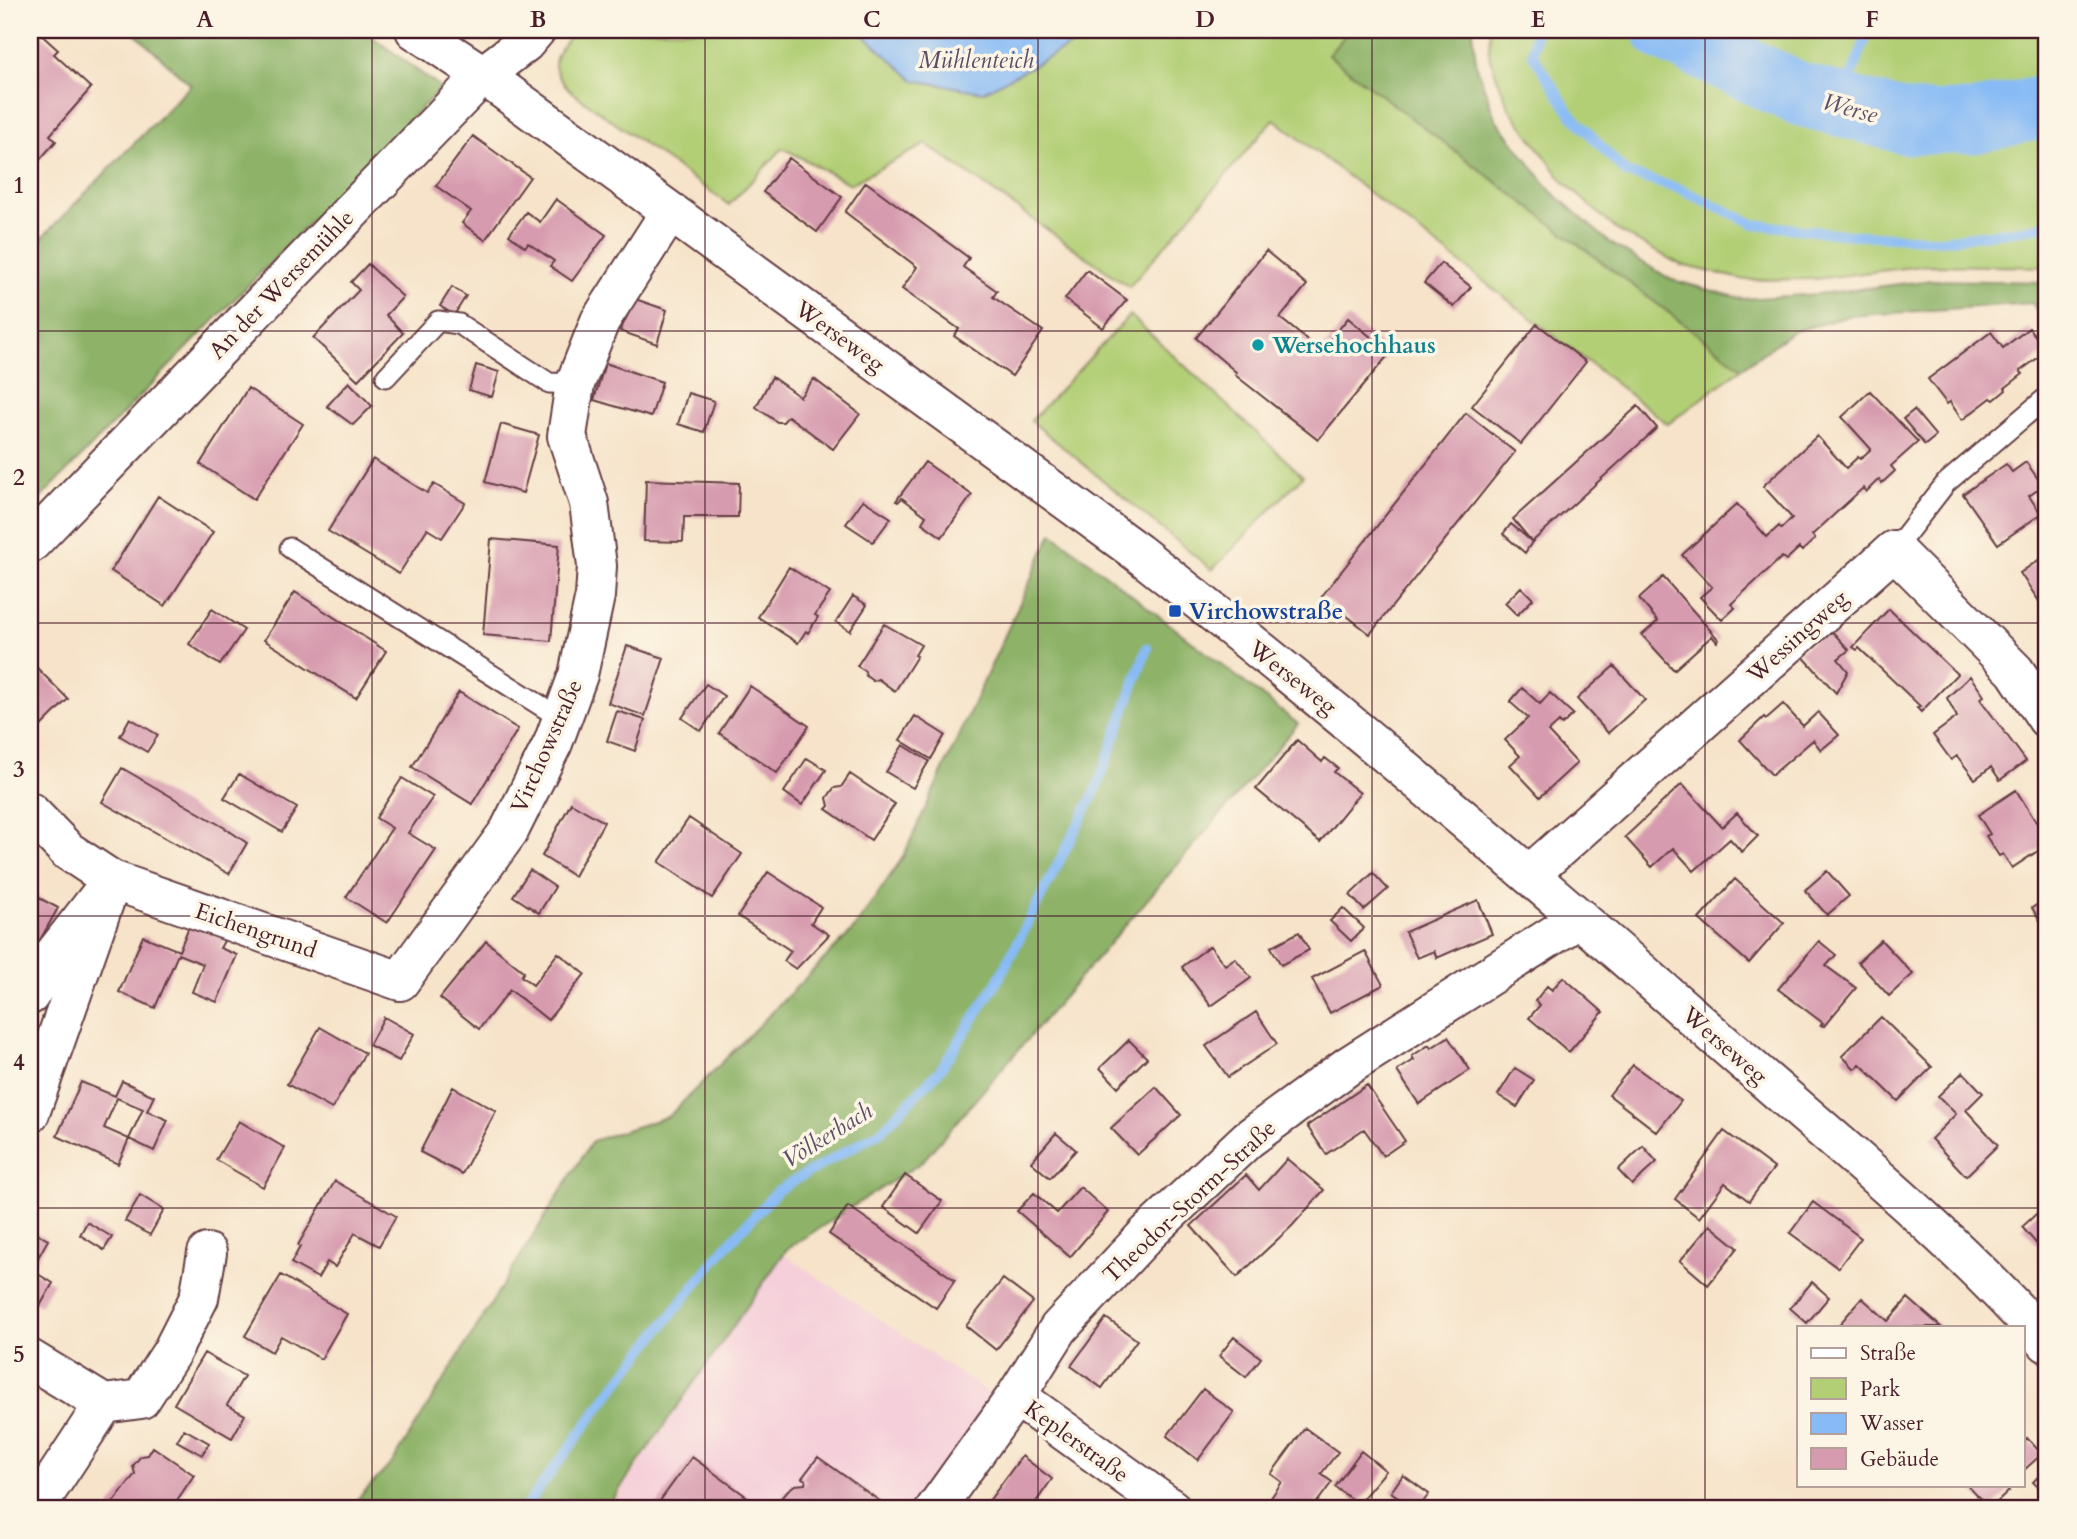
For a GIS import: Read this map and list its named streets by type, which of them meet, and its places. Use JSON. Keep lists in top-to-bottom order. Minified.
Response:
{"streets":{"street":["An der Wersemühle","Werseweg","Wessingweg","Virchowstraße","Eichengrund","Theodor-Storm-Straße","Keplerstraße"]},"crossings":[["An der Wersemühle","Werseweg"],["Werseweg","Wessingweg"],["Werseweg","Virchowstraße"],["Werseweg","Theodor-Storm-Straße"],["Virchowstraße","Eichengrund"],["Theodor-Storm-Straße","Keplerstraße"]],"water":["Mühlenteich","Werse","Völkerbach"],"places":{"other":["Wersehochhaus"],"transit":["Virchowstraße"]},"legend":["Straße","Park","Wasser","Gebäude"],"grid":{"columns":["A","B","C","D","E","F"],"rows":["1","2","3","4","5"]}}
